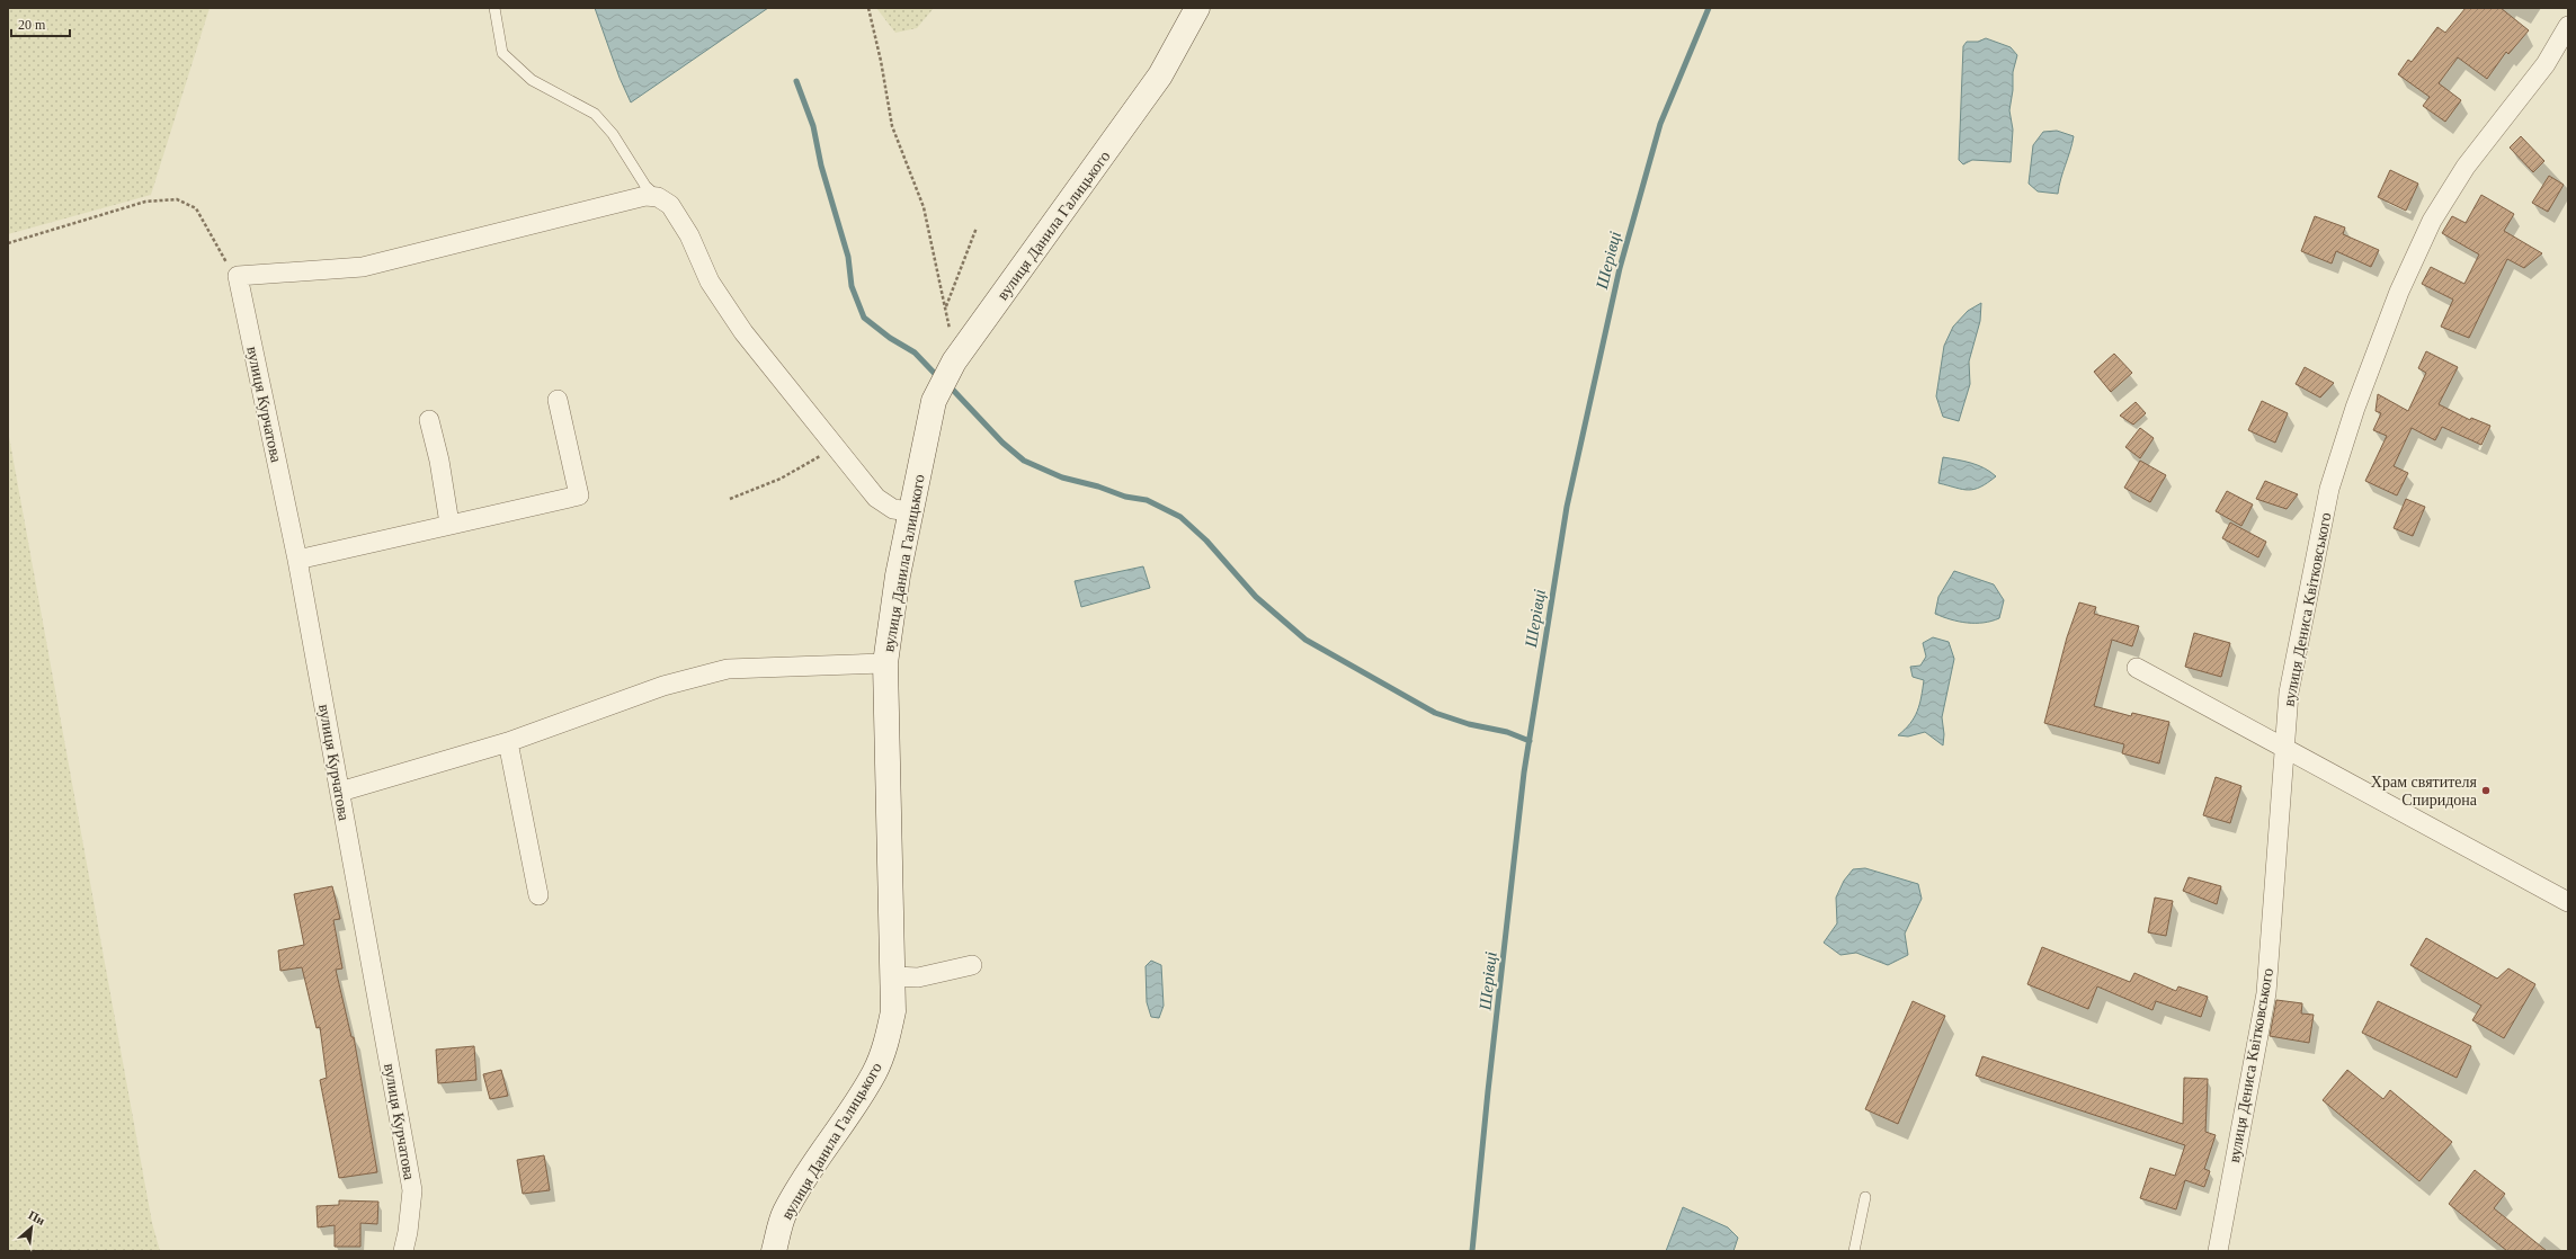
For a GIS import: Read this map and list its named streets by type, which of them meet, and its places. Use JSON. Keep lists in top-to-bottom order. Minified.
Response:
{"streets":{"street":["вулиця Данила Галицького","вулиця Курчатова","вулиця Дениса Квітковського"]},"water":["Шерівці"],"places":["Храм святителя Спиридона"],"scale_bar":"20 m","north":"top right"}
